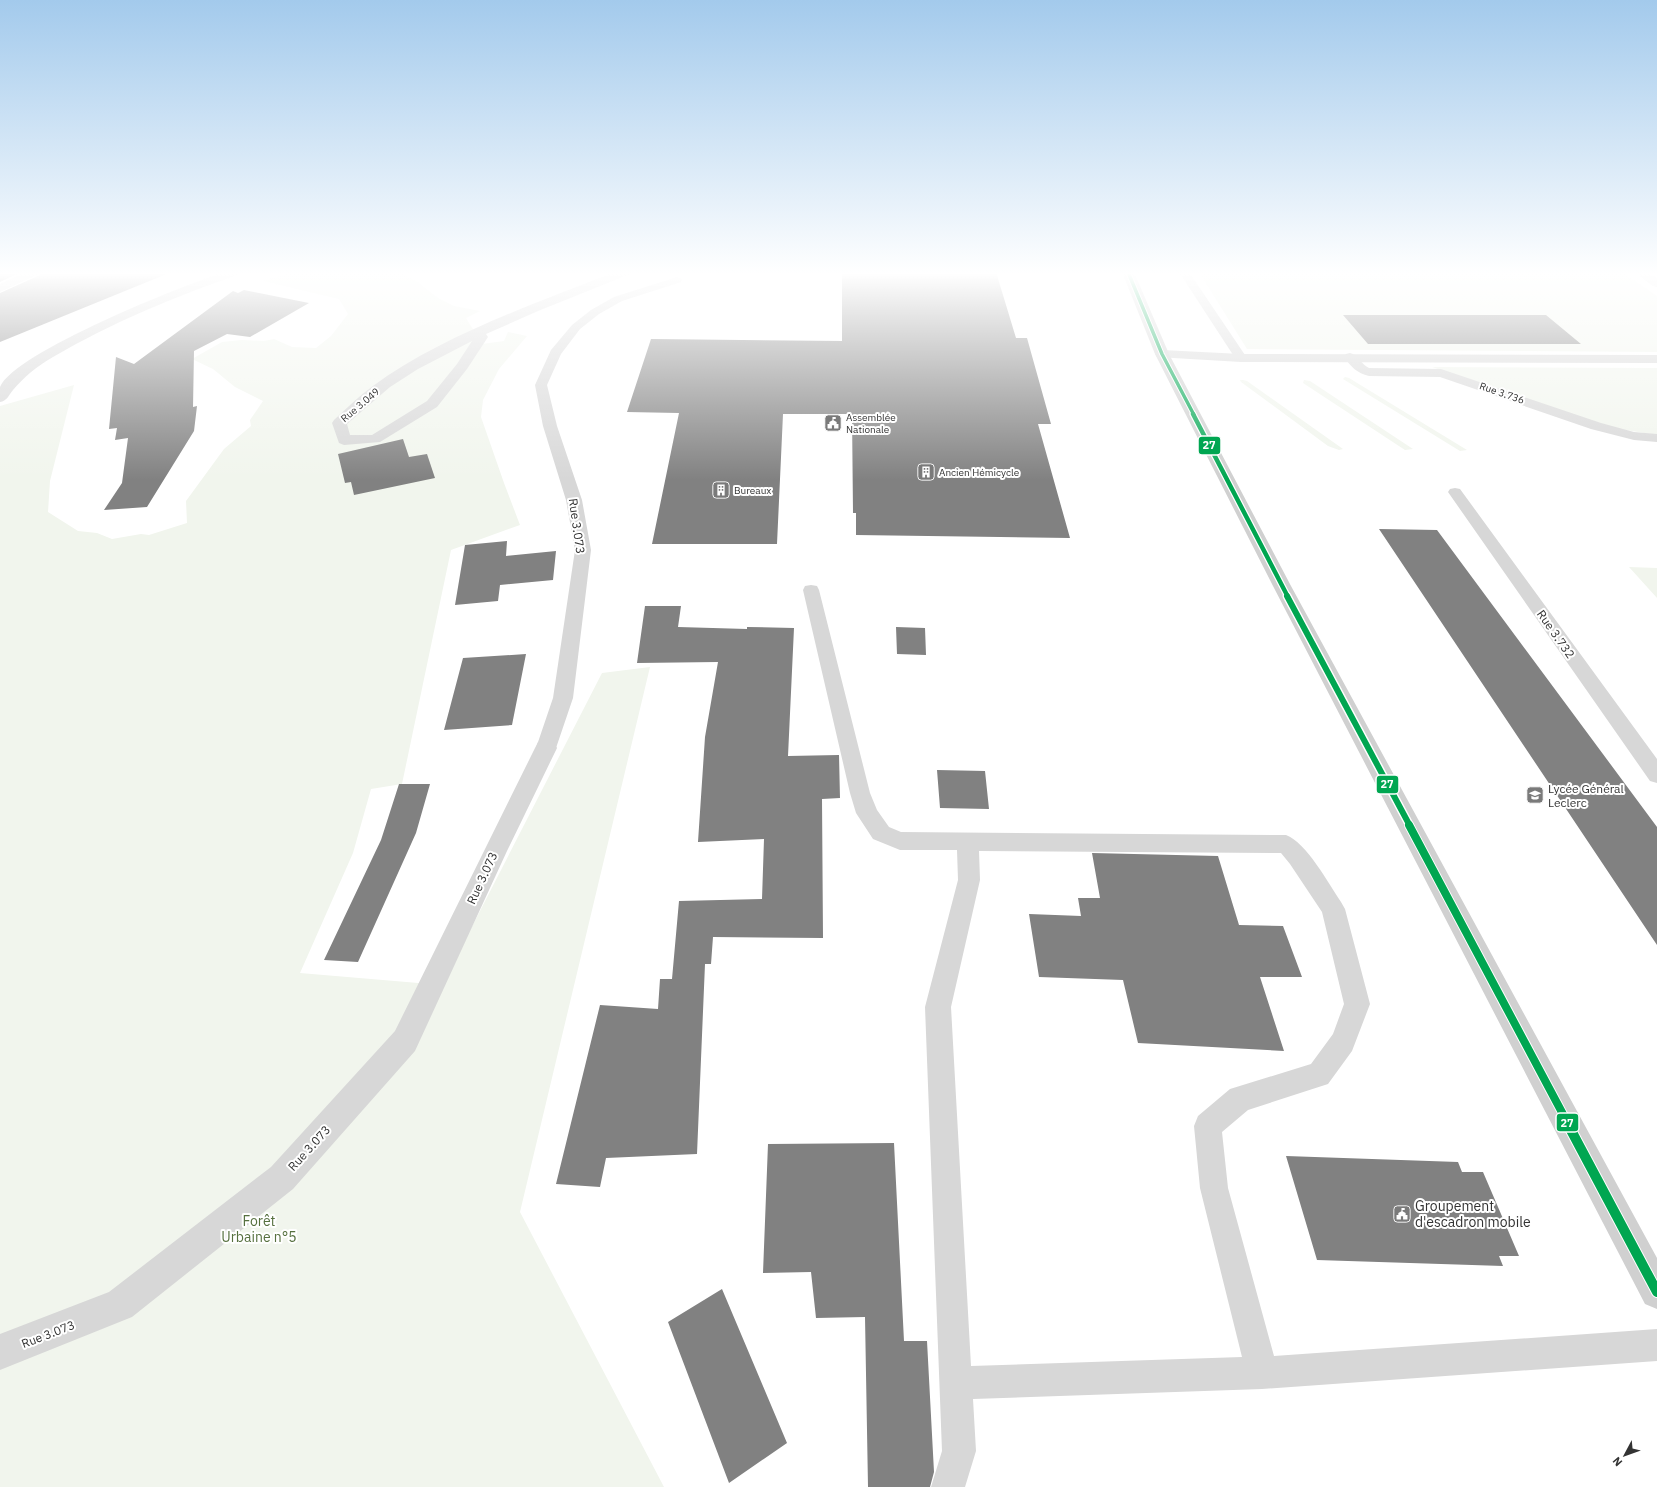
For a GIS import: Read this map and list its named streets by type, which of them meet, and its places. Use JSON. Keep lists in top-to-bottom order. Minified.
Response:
{"streets":{"street":["Rue 3.049","Rue 3.073"],"lane":["Rue 3.736","Rue 3.732"]},"parks":["Forêt Urbaine n°5"],"places":{"public building":["Assemblée Nationale","Groupement d'escadron mobile"],"building":["Ancien Hémicycle","Bureaux"],"school or university":["Lycée Général Leclerc"]},"lines":["transit line 27"],"north":"bottom left"}
